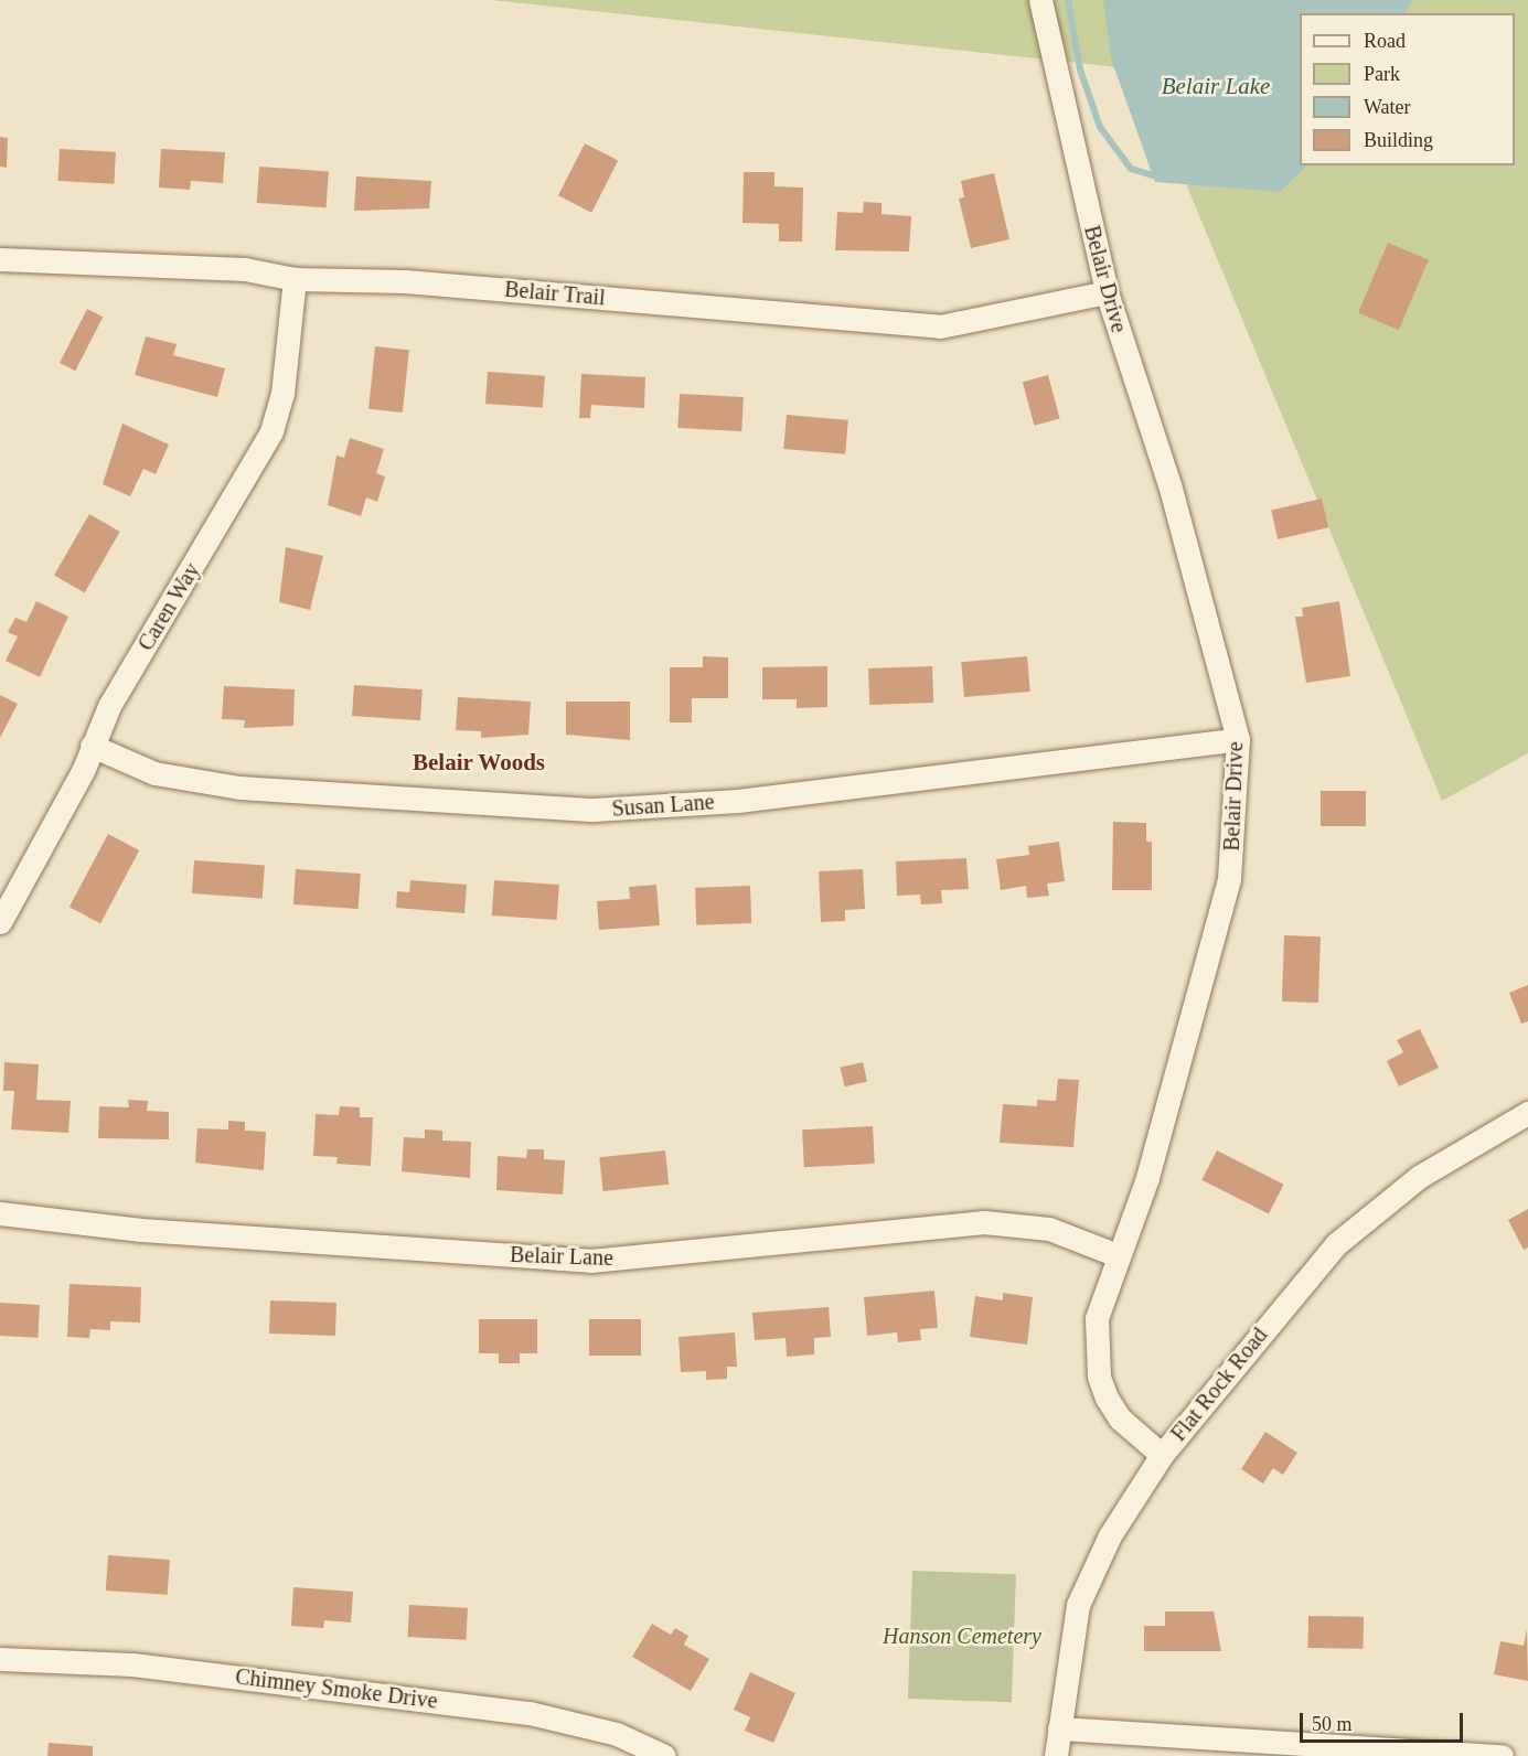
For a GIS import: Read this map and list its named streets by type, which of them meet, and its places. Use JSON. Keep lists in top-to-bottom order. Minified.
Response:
{"streets":{"street":["Belair Drive","Belair Trail","Caren Way","Susan Lane","Belair Lane","Flat Rock Road","Chimney Smoke Drive"]},"crossings":[["Belair Drive","Belair Trail"],["Belair Drive","Susan Lane"],["Belair Drive","Belair Lane"],["Belair Drive","Flat Rock Road"],["Belair Trail","Caren Way"],["Caren Way","Susan Lane"]],"districts":["Belair Woods"],"water":["Belair Lake"],"parks":["Hanson Cemetery"],"legend":["Road","Park","Water","Building"],"scale_bar":"50 m"}
